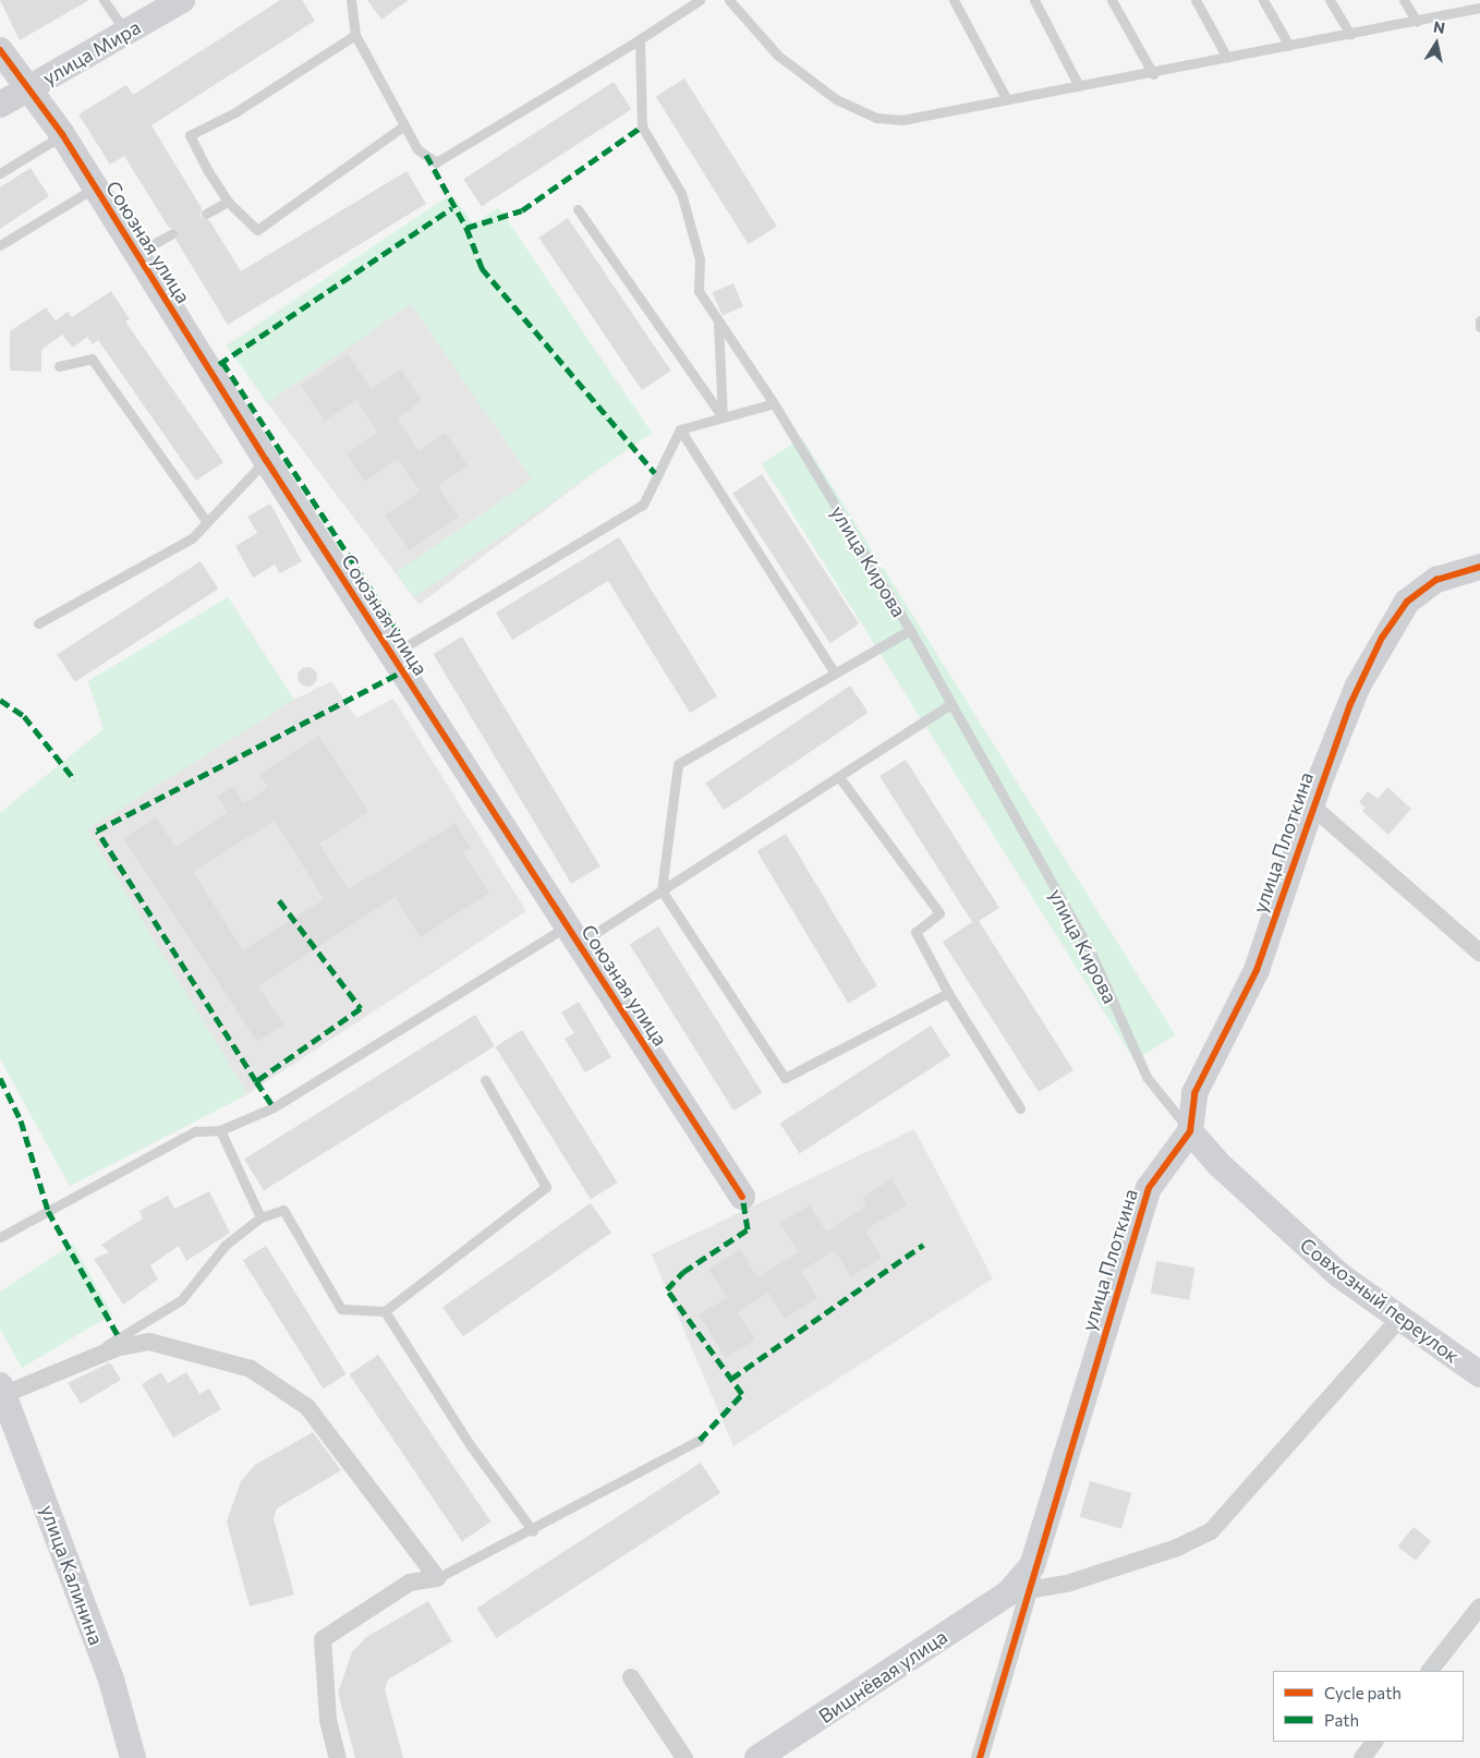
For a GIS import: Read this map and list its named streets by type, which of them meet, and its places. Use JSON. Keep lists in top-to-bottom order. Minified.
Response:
{"streets":{"street":["улица Мира","Союзная улица","улица Плоткина","Совхозный переулок","улица Калинина","Вишнёвая улица"],"lane":["улица Кирова"]},"crossings":[["улица Мира","Союзная улица"],["улица Кирова","улица Плоткина"],["улица Кирова","Совхозный переулок"],["улица Плоткина","Совхозный переулок"],["улица Плоткина","Вишнёвая улица"]],"legend":["Cycle path","Path"],"north":"top"}
